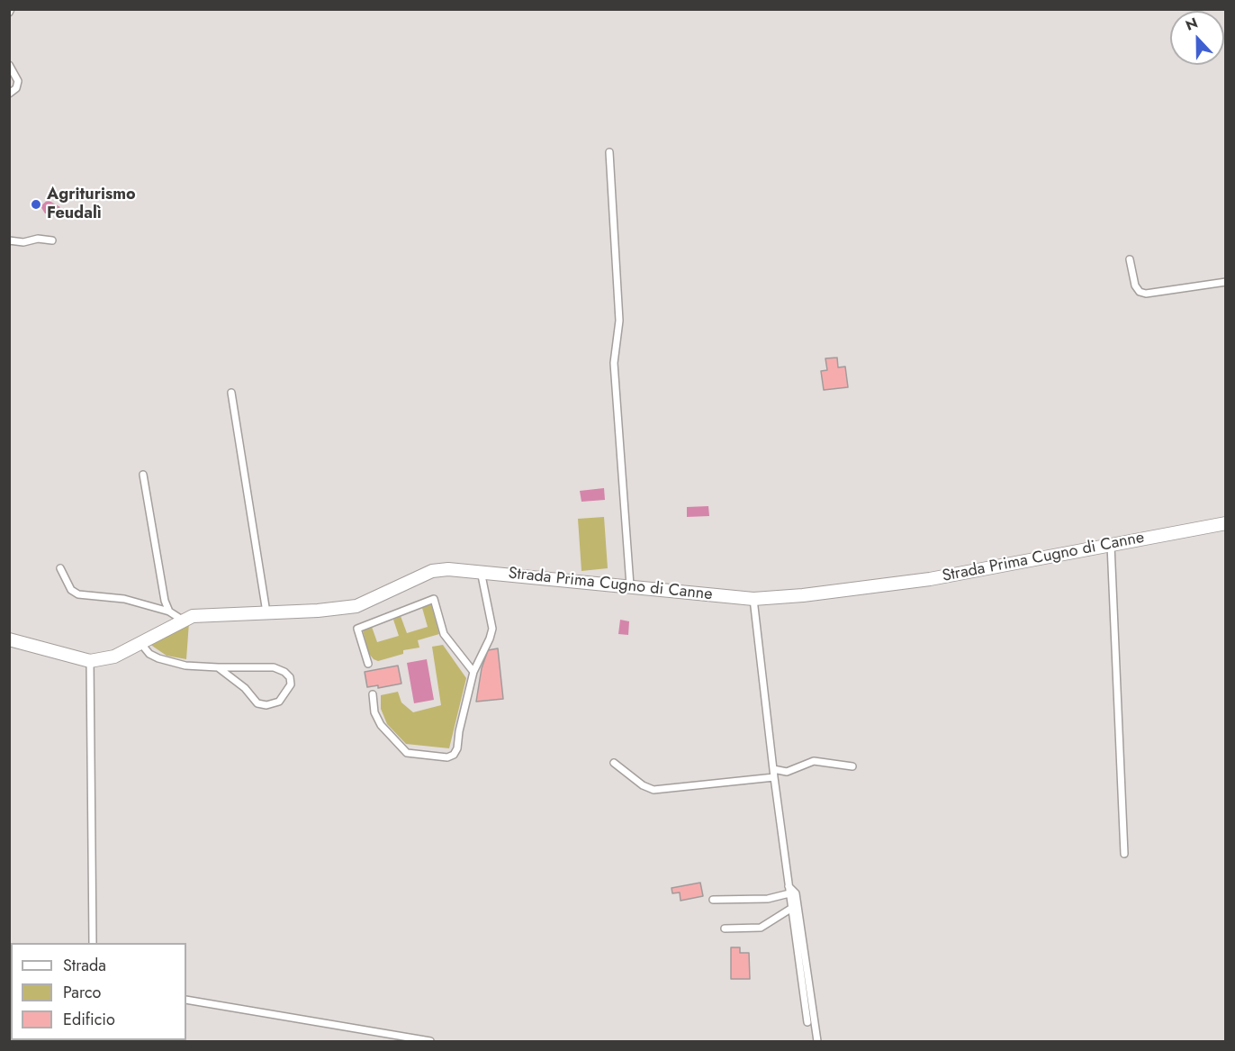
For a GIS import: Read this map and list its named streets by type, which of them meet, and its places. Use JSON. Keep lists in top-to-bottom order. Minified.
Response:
{"streets":{"street":["Strada Prima Cugno di Canne"]},"places":["Agriturismo Feudalì"],"legend":["Strada","Parco","Edificio"],"north":"top"}
